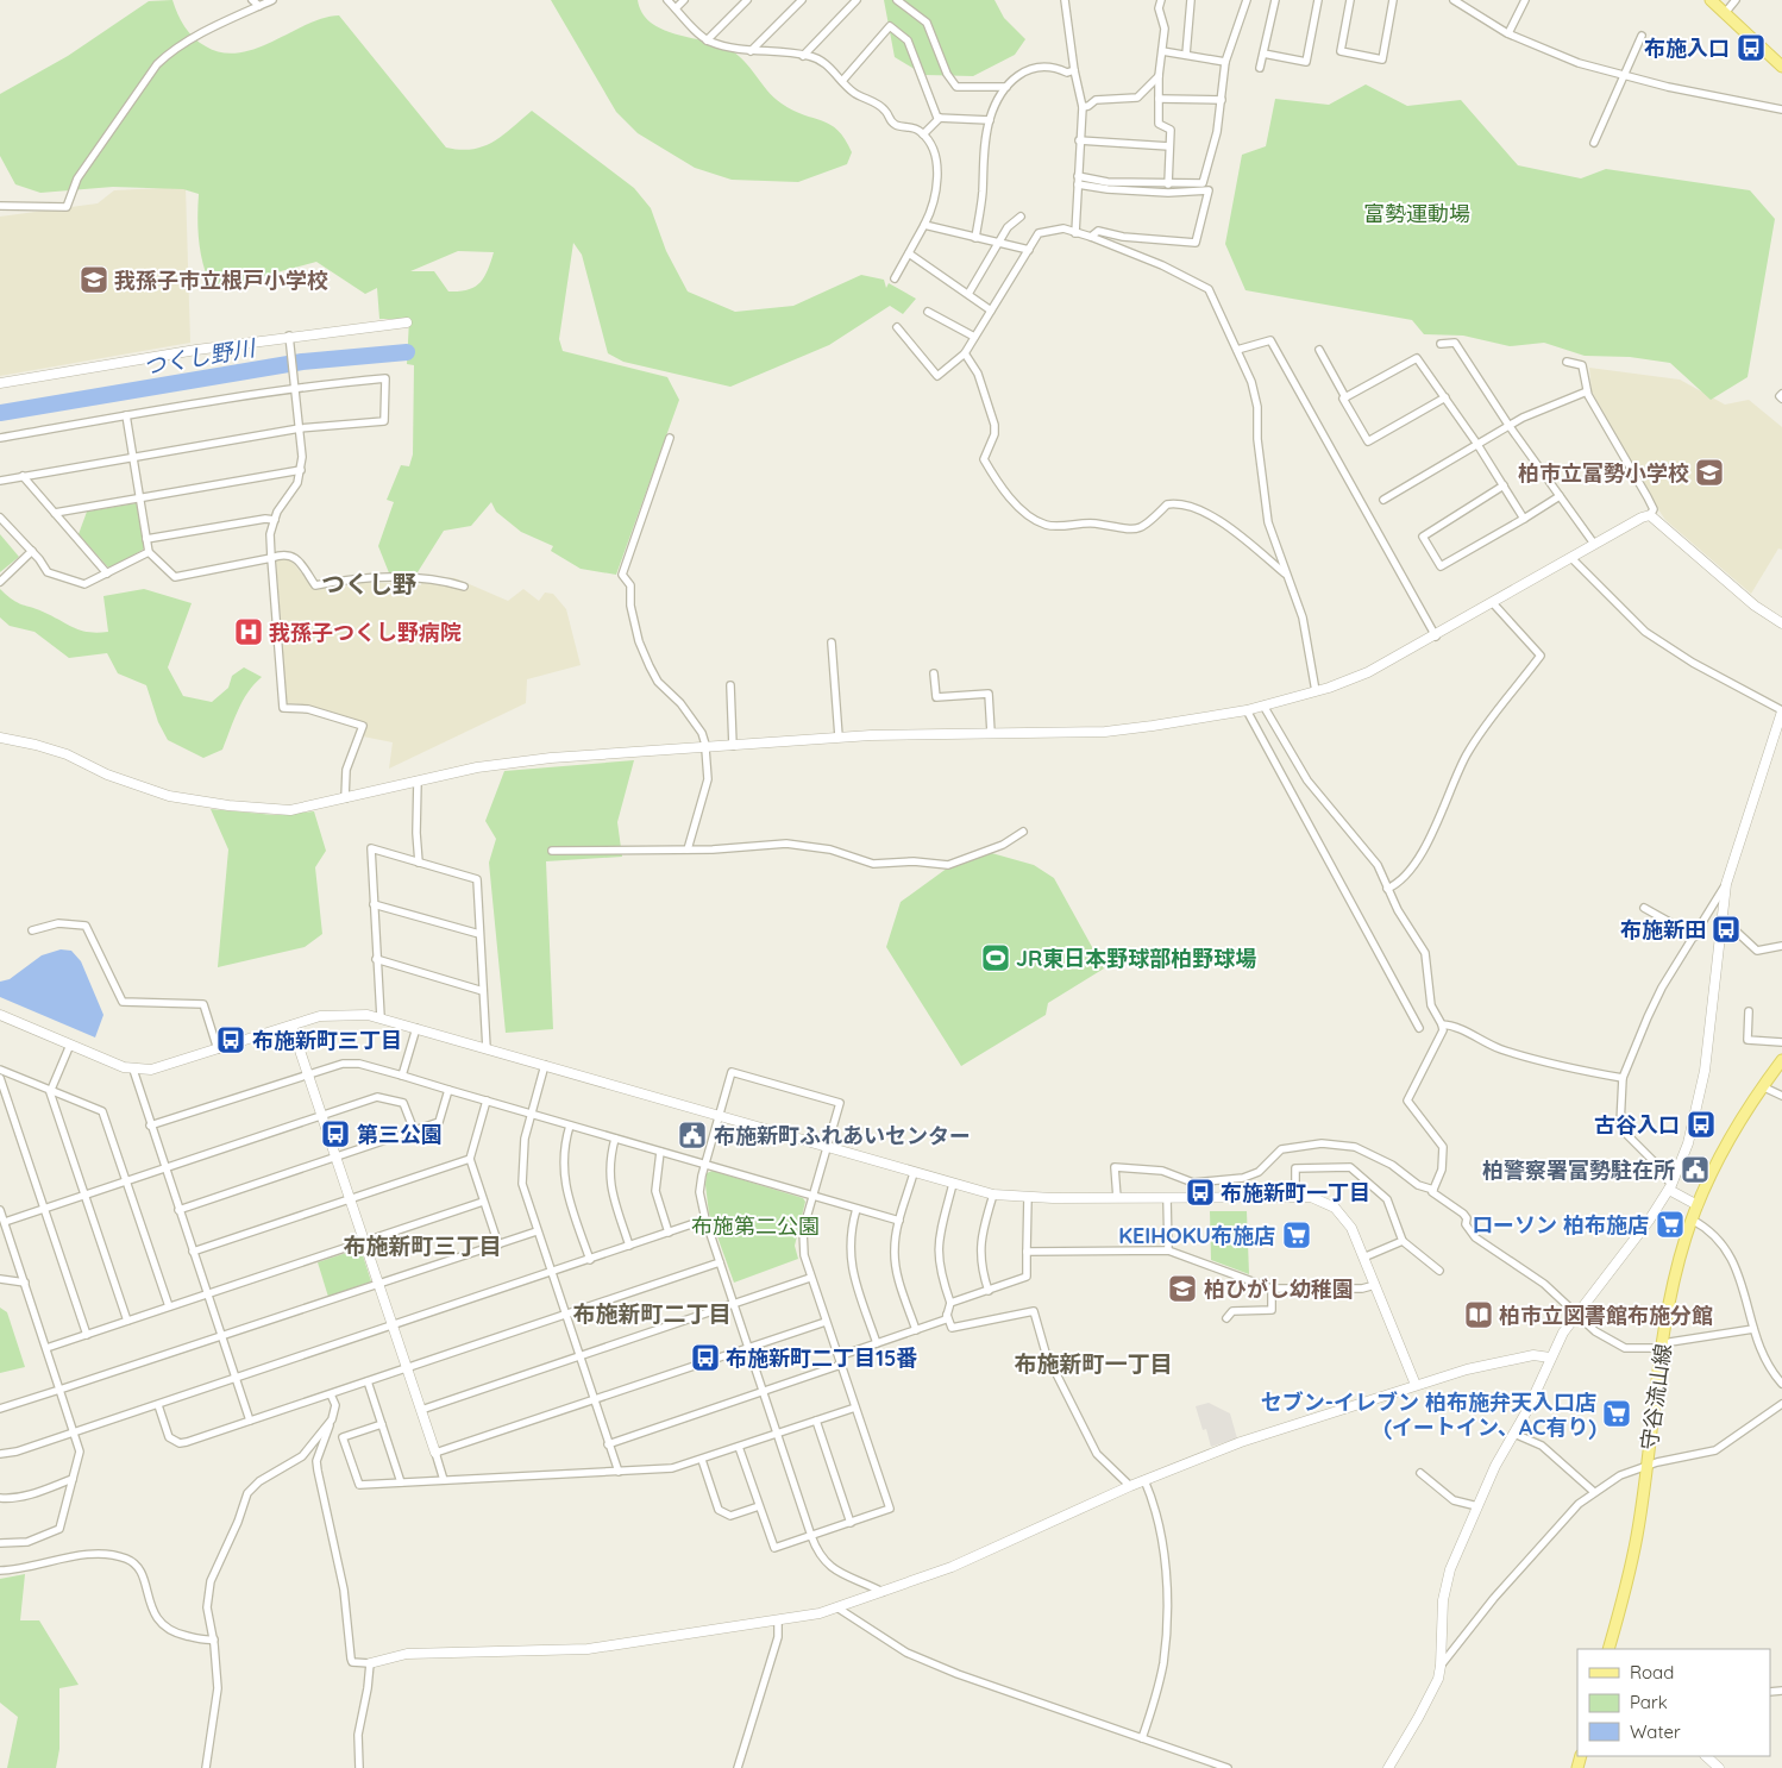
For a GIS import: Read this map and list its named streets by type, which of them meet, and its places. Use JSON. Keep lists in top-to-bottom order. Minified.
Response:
{"streets":{"main road":["守谷流山線"]},"districts":["つくし野","布施新町三丁目","布施新町二丁目","布施新町一丁目"],"water":["つくし野川"],"parks":["富勢運動場","布施第二公園"],"places":{"bus stop":["布施入口","布施新田","布施新町三丁目","古谷入口","第三公園","布施新町一丁目","布施新町二丁目15番"],"school or university":["我孫子市立根戸小学校","柏市立富勢小学校","柏ひがし幼稚園"],"hospital":["我孫子つくし野病院"],"sports":["JR東日本野球部柏野球場"],"public building":["布施新町ふれあいセンター","柏警察署富勢駐在所"],"supermarket":["ローソン 柏布施店","KEIHOKU布施店","セブン-イレブン 柏布施弁天入口店 (イートイン、AC有り)"],"library":["柏市立図書館布施分館"]},"legend":["Road","Park","Water"]}
